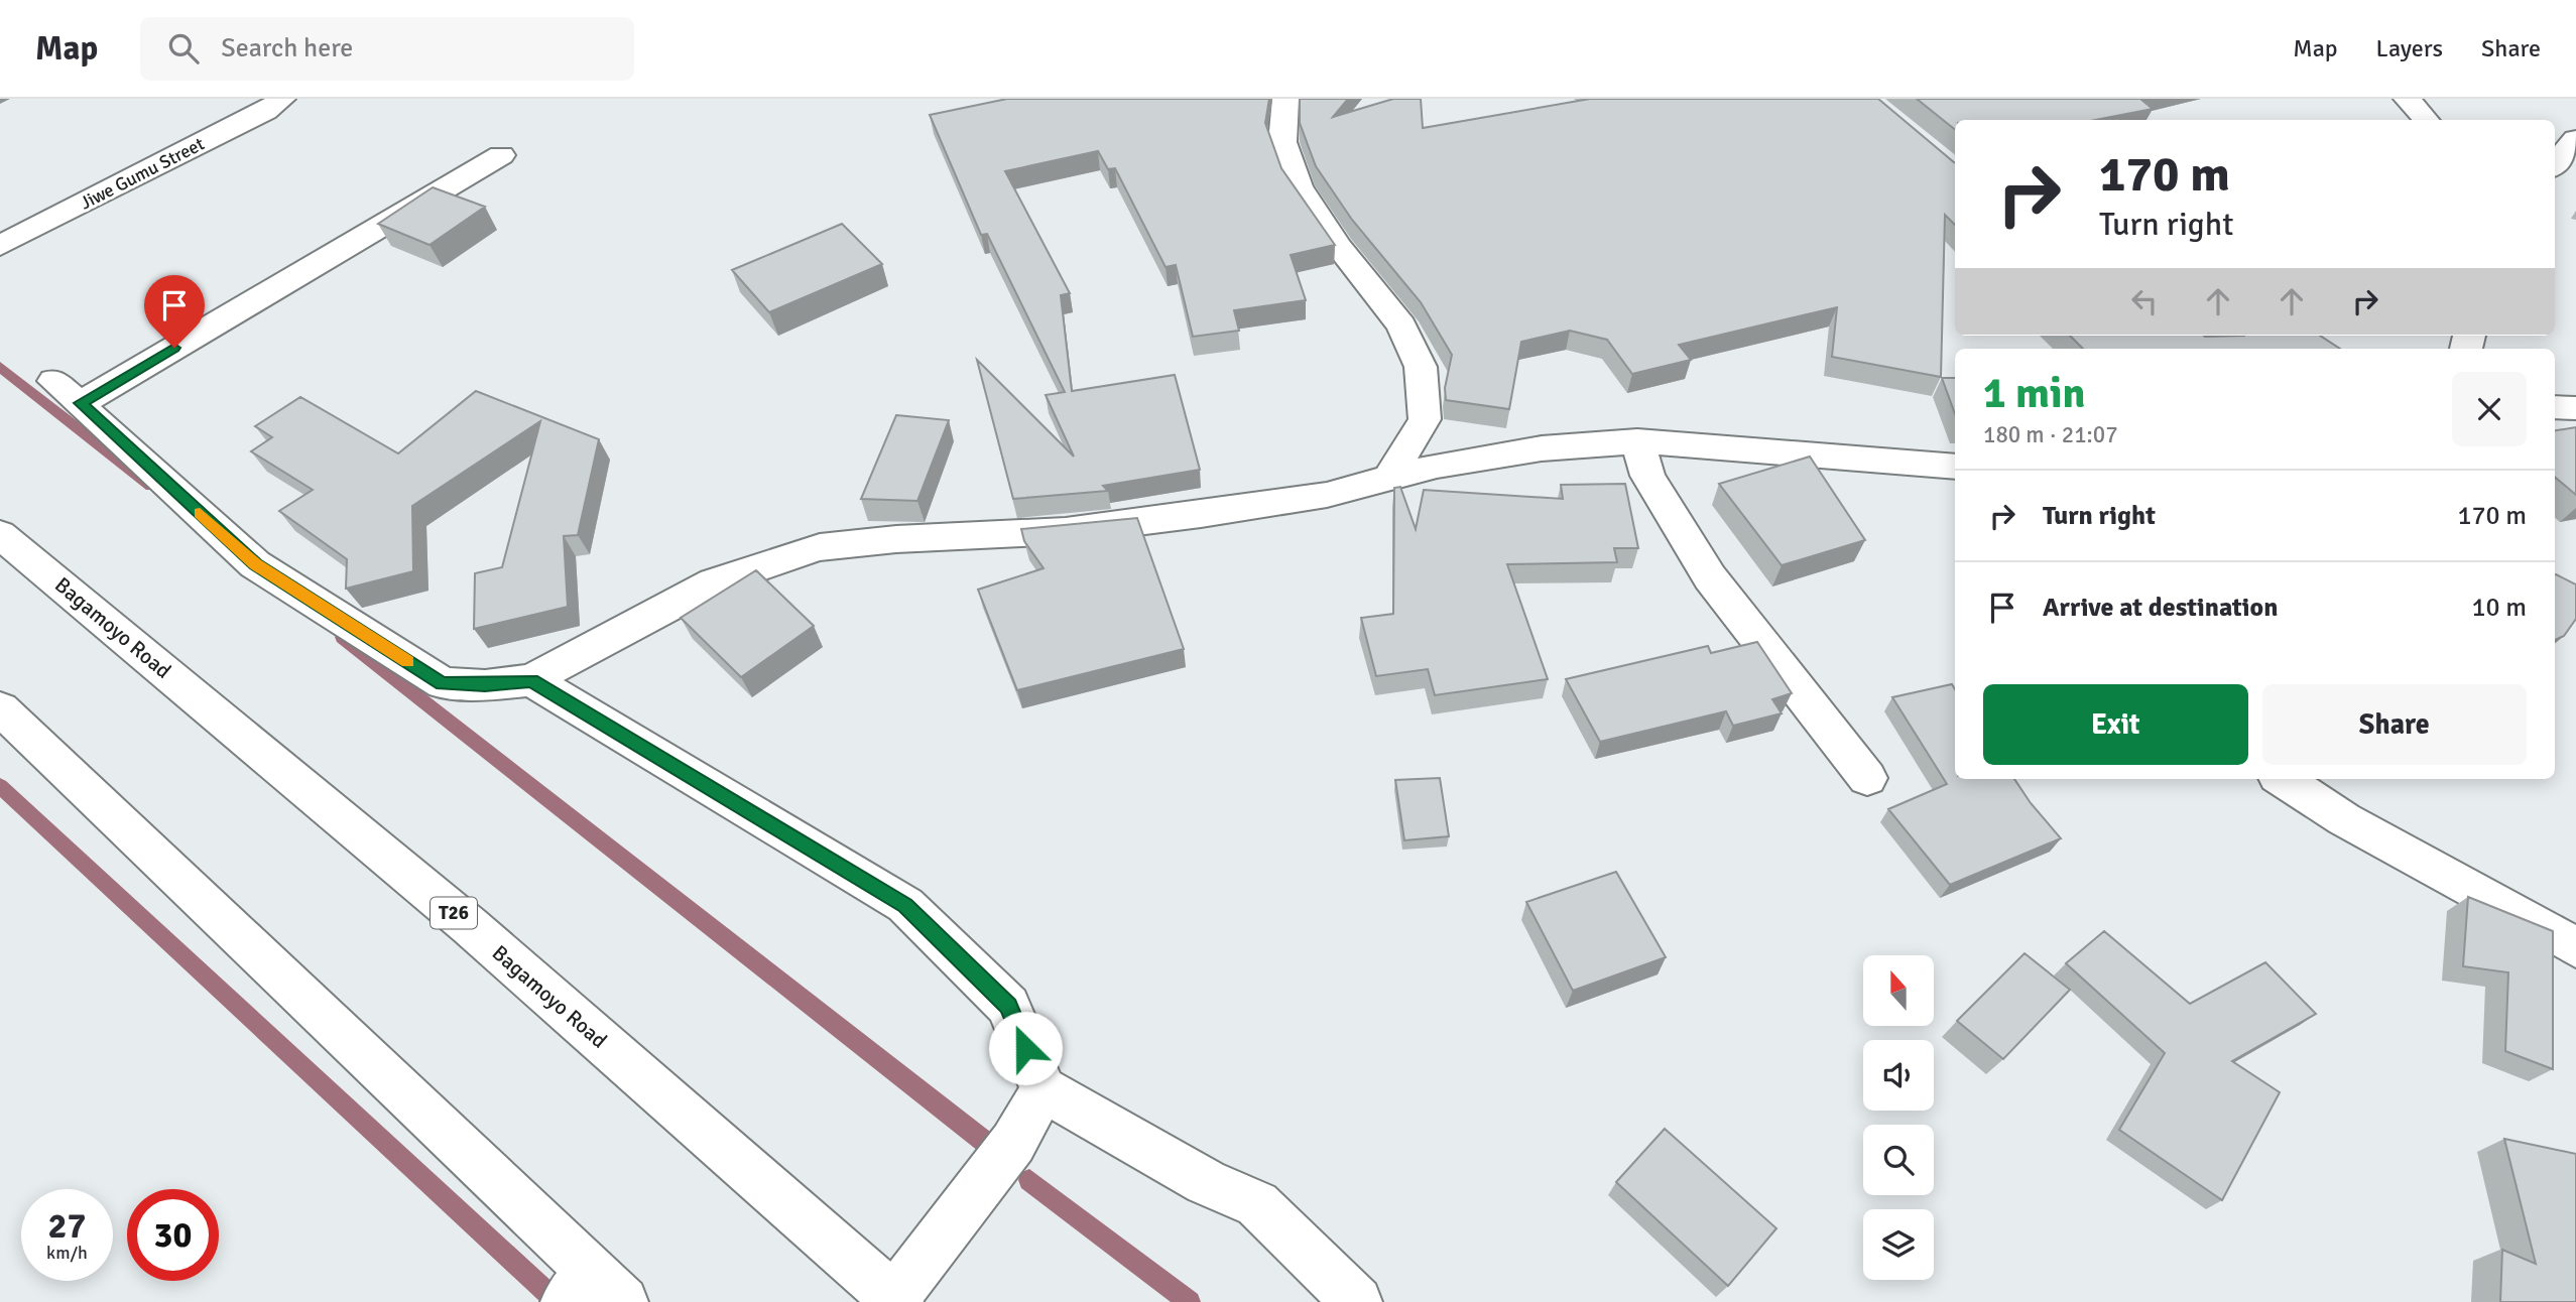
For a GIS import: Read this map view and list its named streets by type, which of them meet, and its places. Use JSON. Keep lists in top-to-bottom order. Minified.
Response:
{"streets":{"main road":["Jiwe Gumu Street","Bagamoyo Road","T26"]},"north":"top","page":{"header":"Map","search":"Search here","nav":["Map","Layers","Share"],"turn":["170 m","Turn right"],"heading":["1 min","180 m · 21:07"],"list":[{"name":"Turn right","value":"170 m"},{"name":"Arrive at destination","value":"10 m"}],"buttons":["Exit","Share"],"speed":"27 km/h","limit":"30"}}
